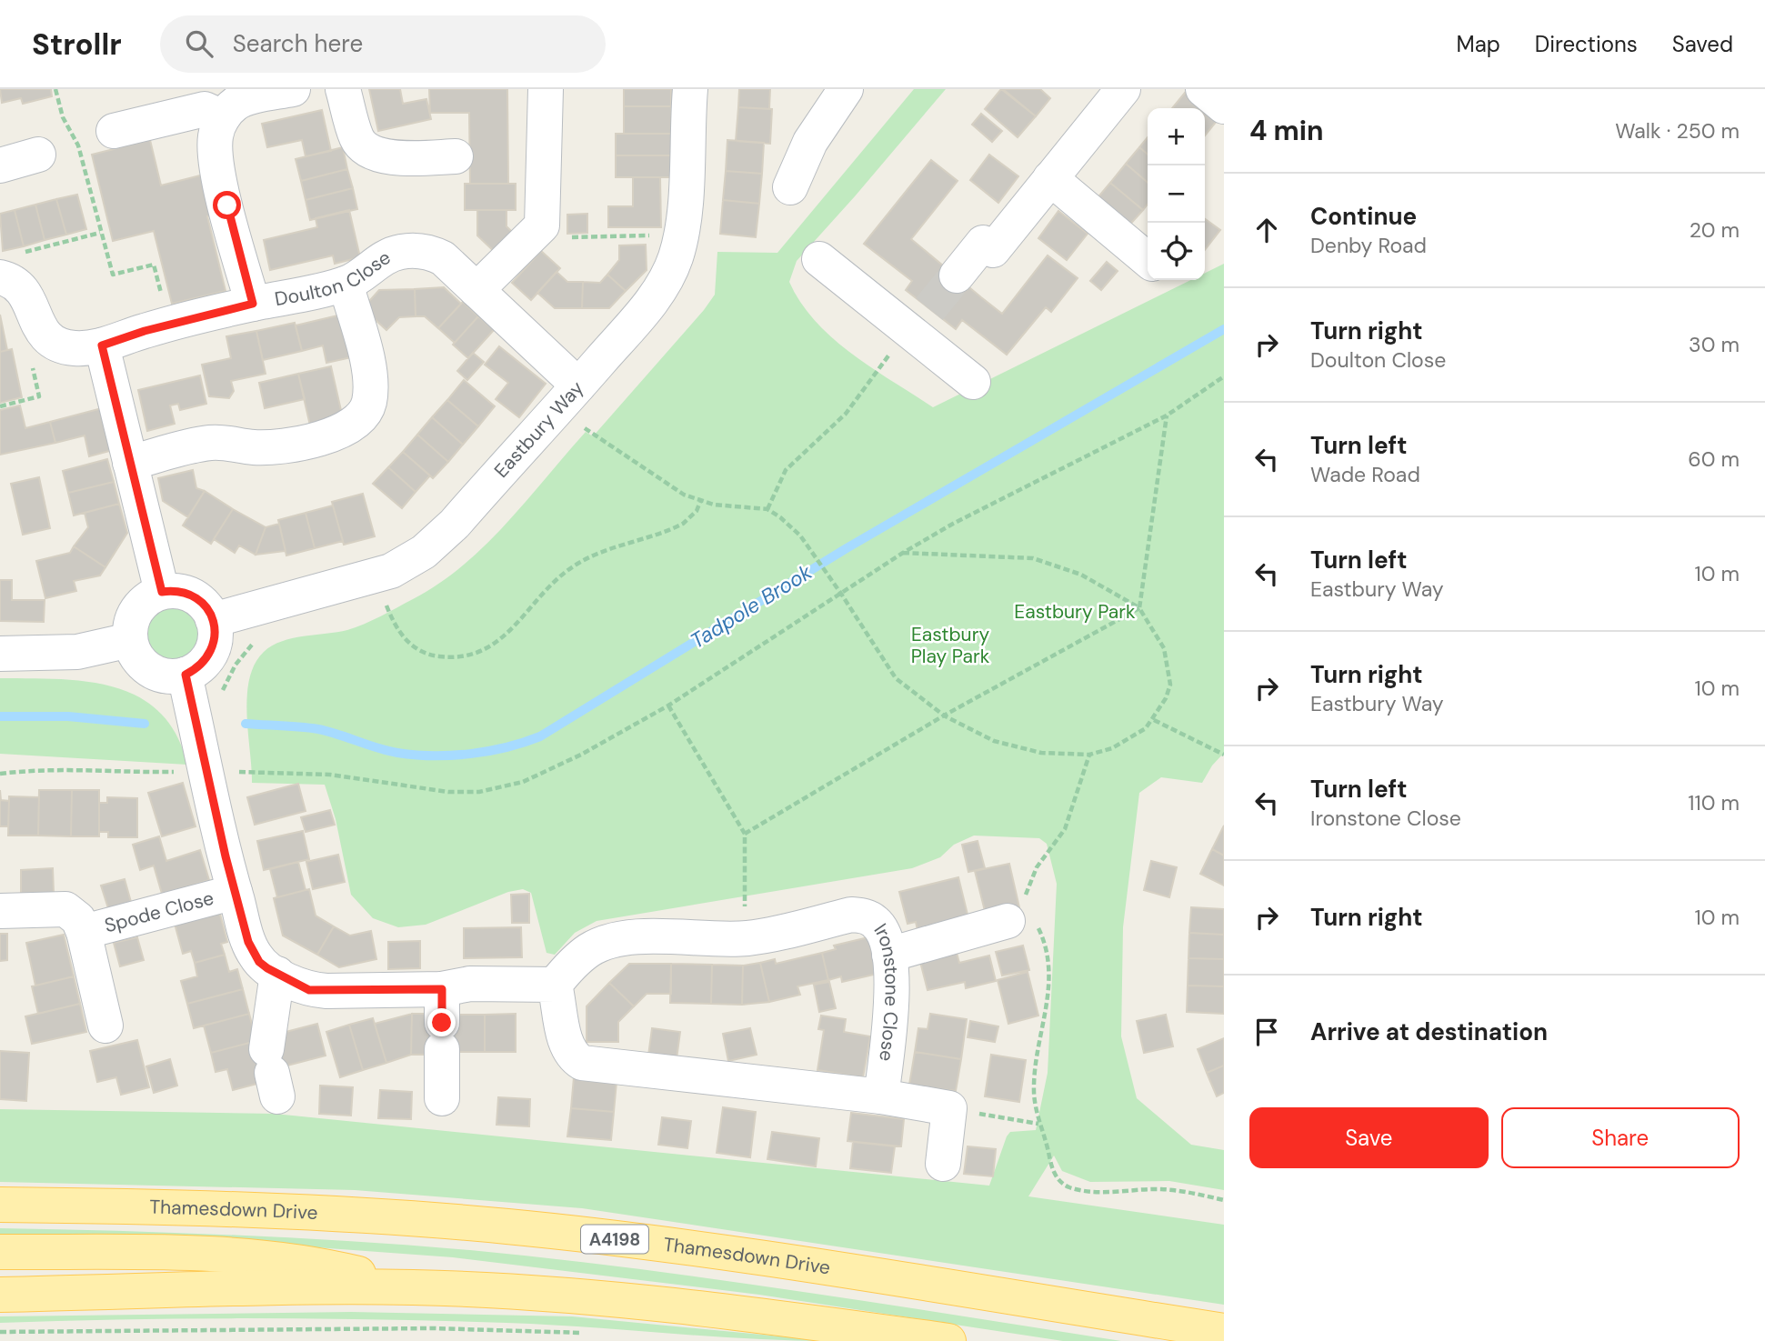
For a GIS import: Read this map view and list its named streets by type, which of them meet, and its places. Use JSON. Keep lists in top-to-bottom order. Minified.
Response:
{"streets":{"main road":["Thamesdown Drive","A4198"],"street":["Doulton Close","Eastbury Way","Spode Close","Ironstone Close"]},"crossings":[["Doulton Close","Eastbury Way"]],"water":["Tadpole Brook"],"parks":["Eastbury Park","Eastbury Play Park"],"page":{"header":"Strollr","search":"Search here","nav":["Map","Directions","Saved"],"heading":["4 min","Walk · 250 m"],"map_buttons":["+","−"],"list":[["Continue","Denby Road","20 m"],["Turn right","Doulton Close","30 m"],["Turn left","Wade Road","60 m"],["Turn left","Eastbury Way","10 m"],["Turn right","Eastbury Way","10 m"],["Turn left","Ironstone Close","110 m"],["Turn right","10 m"],"Arrive at destination"],"buttons":["Save","Share"]}}
